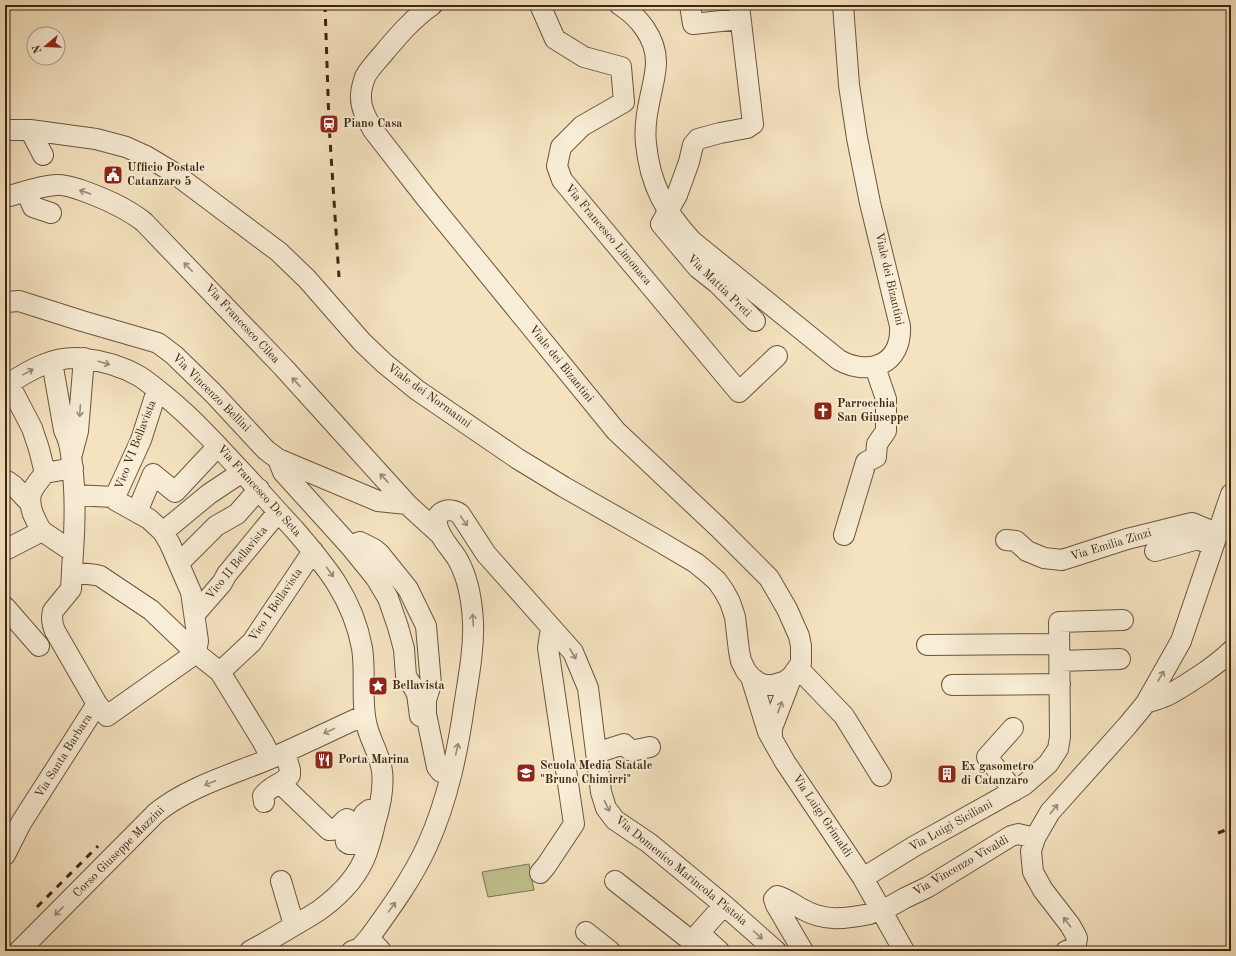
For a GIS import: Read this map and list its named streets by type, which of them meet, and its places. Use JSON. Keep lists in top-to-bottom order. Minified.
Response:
{"streets":{"street":["Via Francesco Limonaca","Viale dei Bizantini","Via Mattia Preti","Via Francesco Cilea","Via Vincenzo Bellini","Viale dei Normanni","Vico VI Bellavista","Via Francesco De Seta","Via Emilia Zinzi","Vico II Bellavista","Vico I Bellavista","Via Santa Barbara","Via Luigi Grimaldi","Via Luigi Siciliani","Corso Giuseppe Mazzini","Via Vincenzo Vivaldi","Via Domenico Marincola Pistoia"]},"crossings":[["Viale dei Bizantini","Via Luigi Grimaldi"],["Via Francesco Cilea","Via Vincenzo Bellini"],["Via Francesco Cilea","Via Domenico Marincola Pistoia"],["Viale dei Normanni","Via Luigi Grimaldi"],["Vico VI Bellavista","Via Francesco De Seta"],["Via Francesco De Seta","Vico II Bellavista"],["Via Francesco De Seta","Vico I Bellavista"],["Via Francesco De Seta","Corso Giuseppe Mazzini"],["Via Luigi Grimaldi","Via Luigi Siciliani"]],"one_way":["Via Francesco Cilea","Corso Giuseppe Mazzini"],"places":{"station":["Piano Casa"],"public building":["Ufficio Postale Catanzaro 5"],"church":["Parrocchia San Giuseppe"],"place":["Bellavista"],"restaurant":["Porta Marina"],"school or university":["Scuola Media Statale \"Bruno Chimirri\""],"building":["Ex gasometro di Catanzaro"]},"north":"left"}
